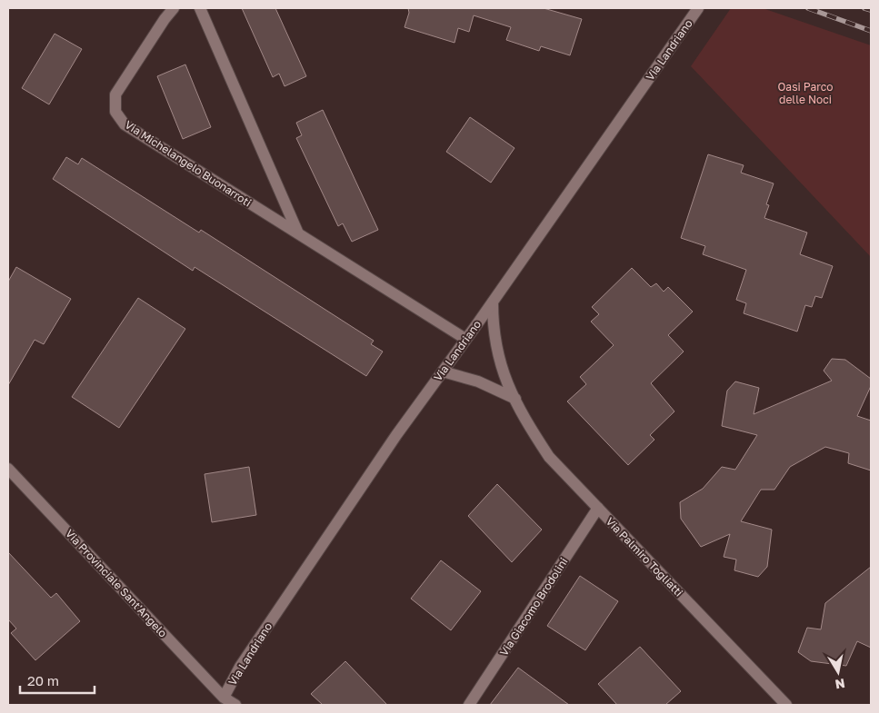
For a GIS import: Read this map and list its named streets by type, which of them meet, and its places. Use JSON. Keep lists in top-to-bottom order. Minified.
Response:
{"streets":{"street":["Via Landriano","Via Michelangelo Buonarroti","Via Palmiro Togliatti","Via Provinciale Sant'Angelo","Via Giacomo Brodolini"]},"crossings":[["Via Landriano","Via Michelangelo Buonarroti"],["Via Landriano","Via Palmiro Togliatti"],["Via Landriano","Via Provinciale Sant'Angelo"],["Via Palmiro Togliatti","Via Giacomo Brodolini"]],"parks":["Oasi Parco delle Noci"],"scale_bar":"20 m","north":"bottom"}
